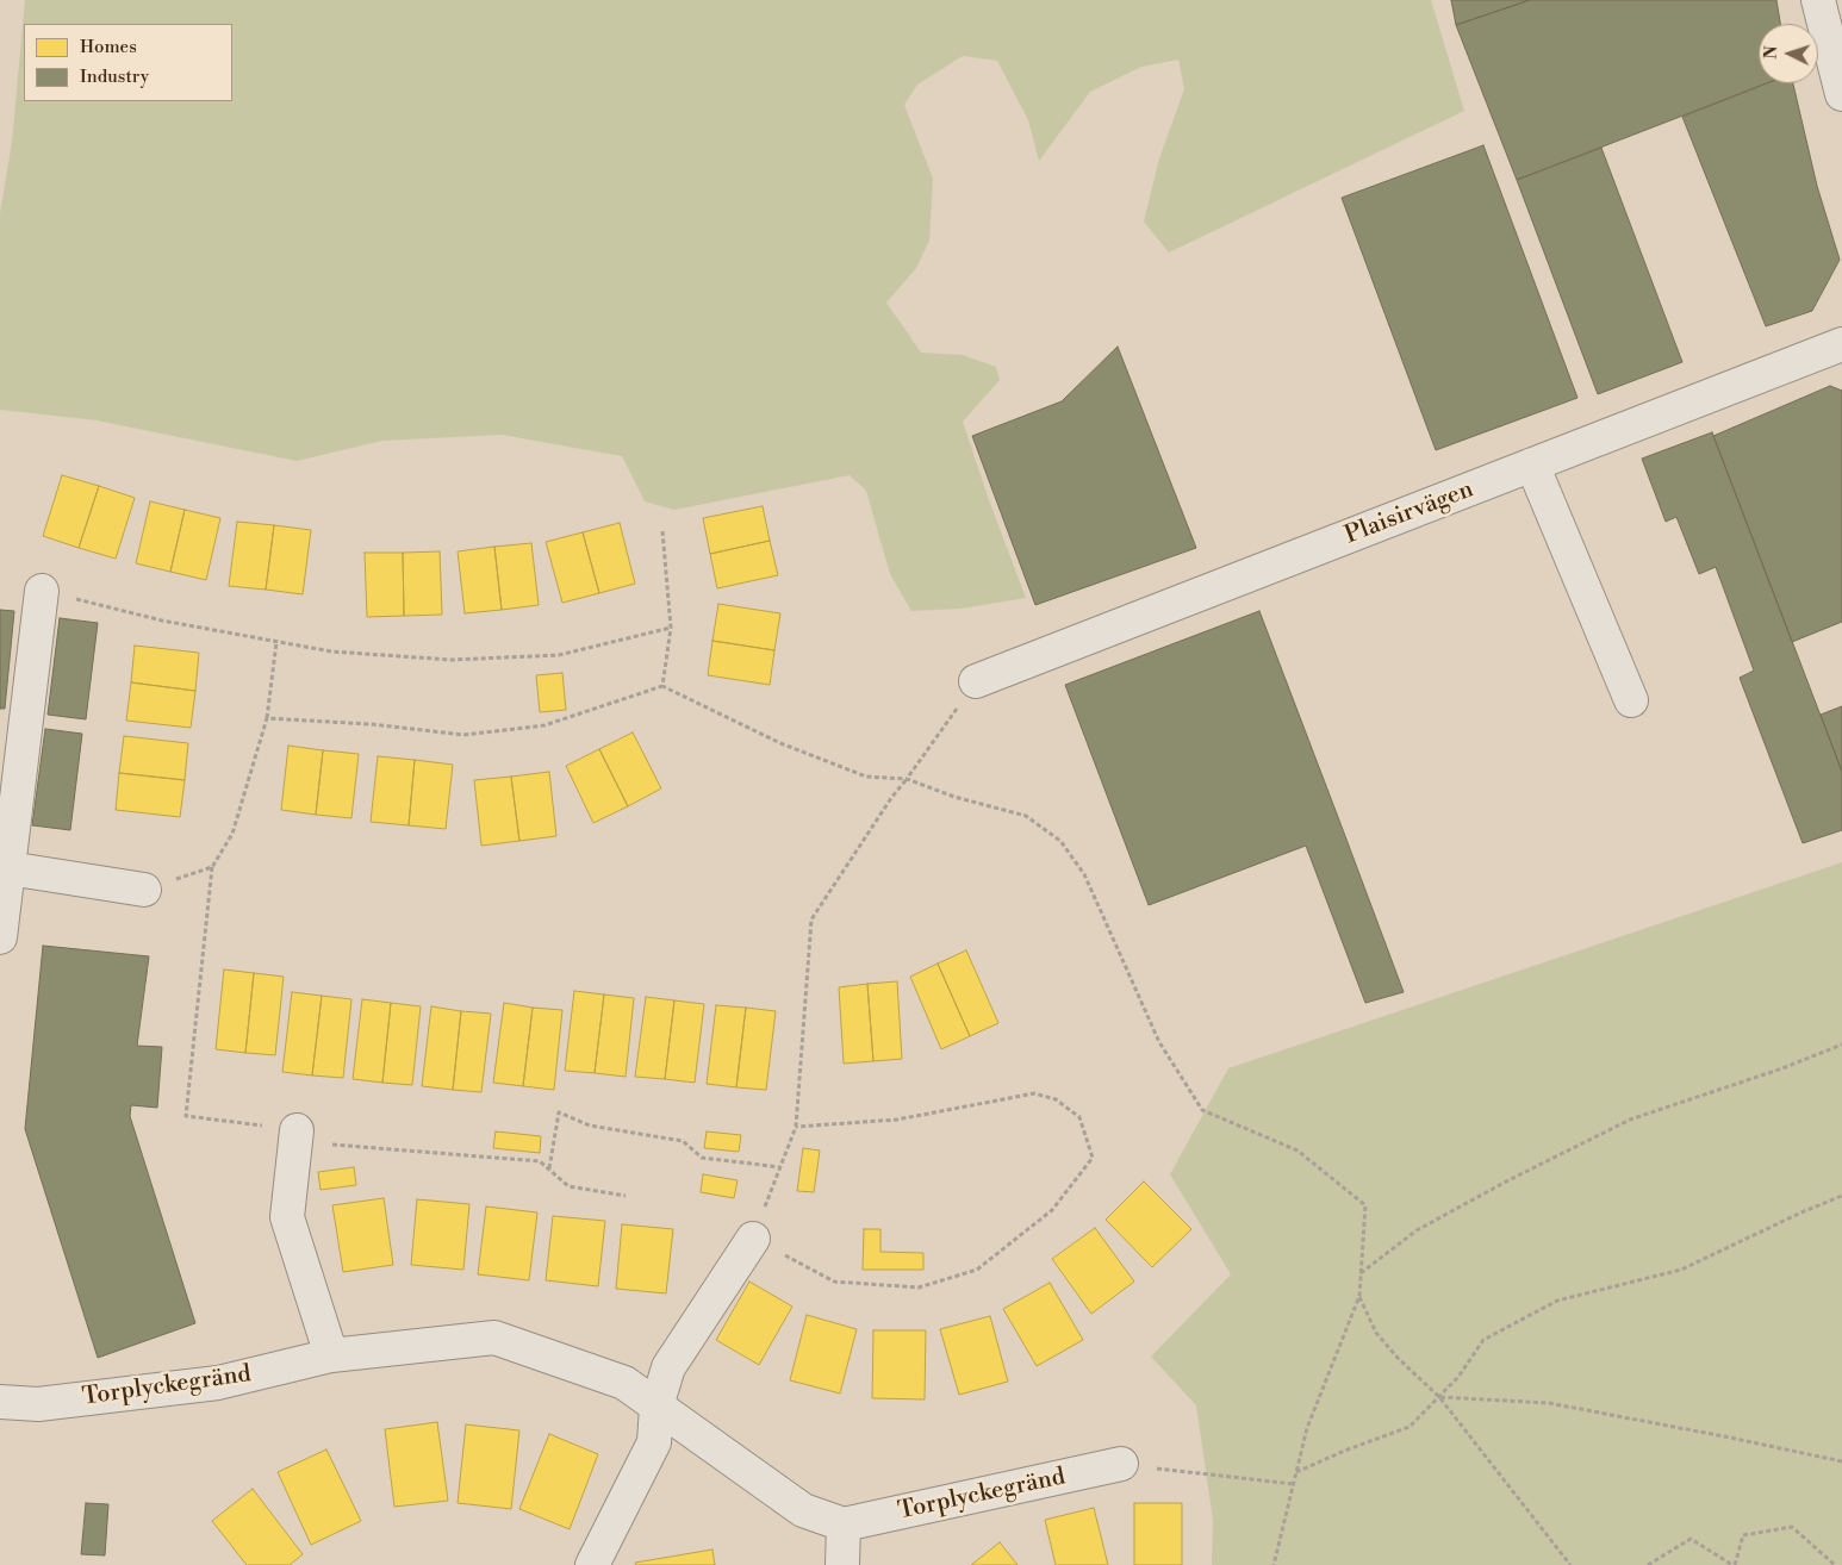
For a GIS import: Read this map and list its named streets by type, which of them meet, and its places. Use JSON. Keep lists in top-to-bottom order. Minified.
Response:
{"streets":{"street":["Plaisirvägen","Torplyckegränd"]},"legend":["Homes","Industry"],"north":"left"}
